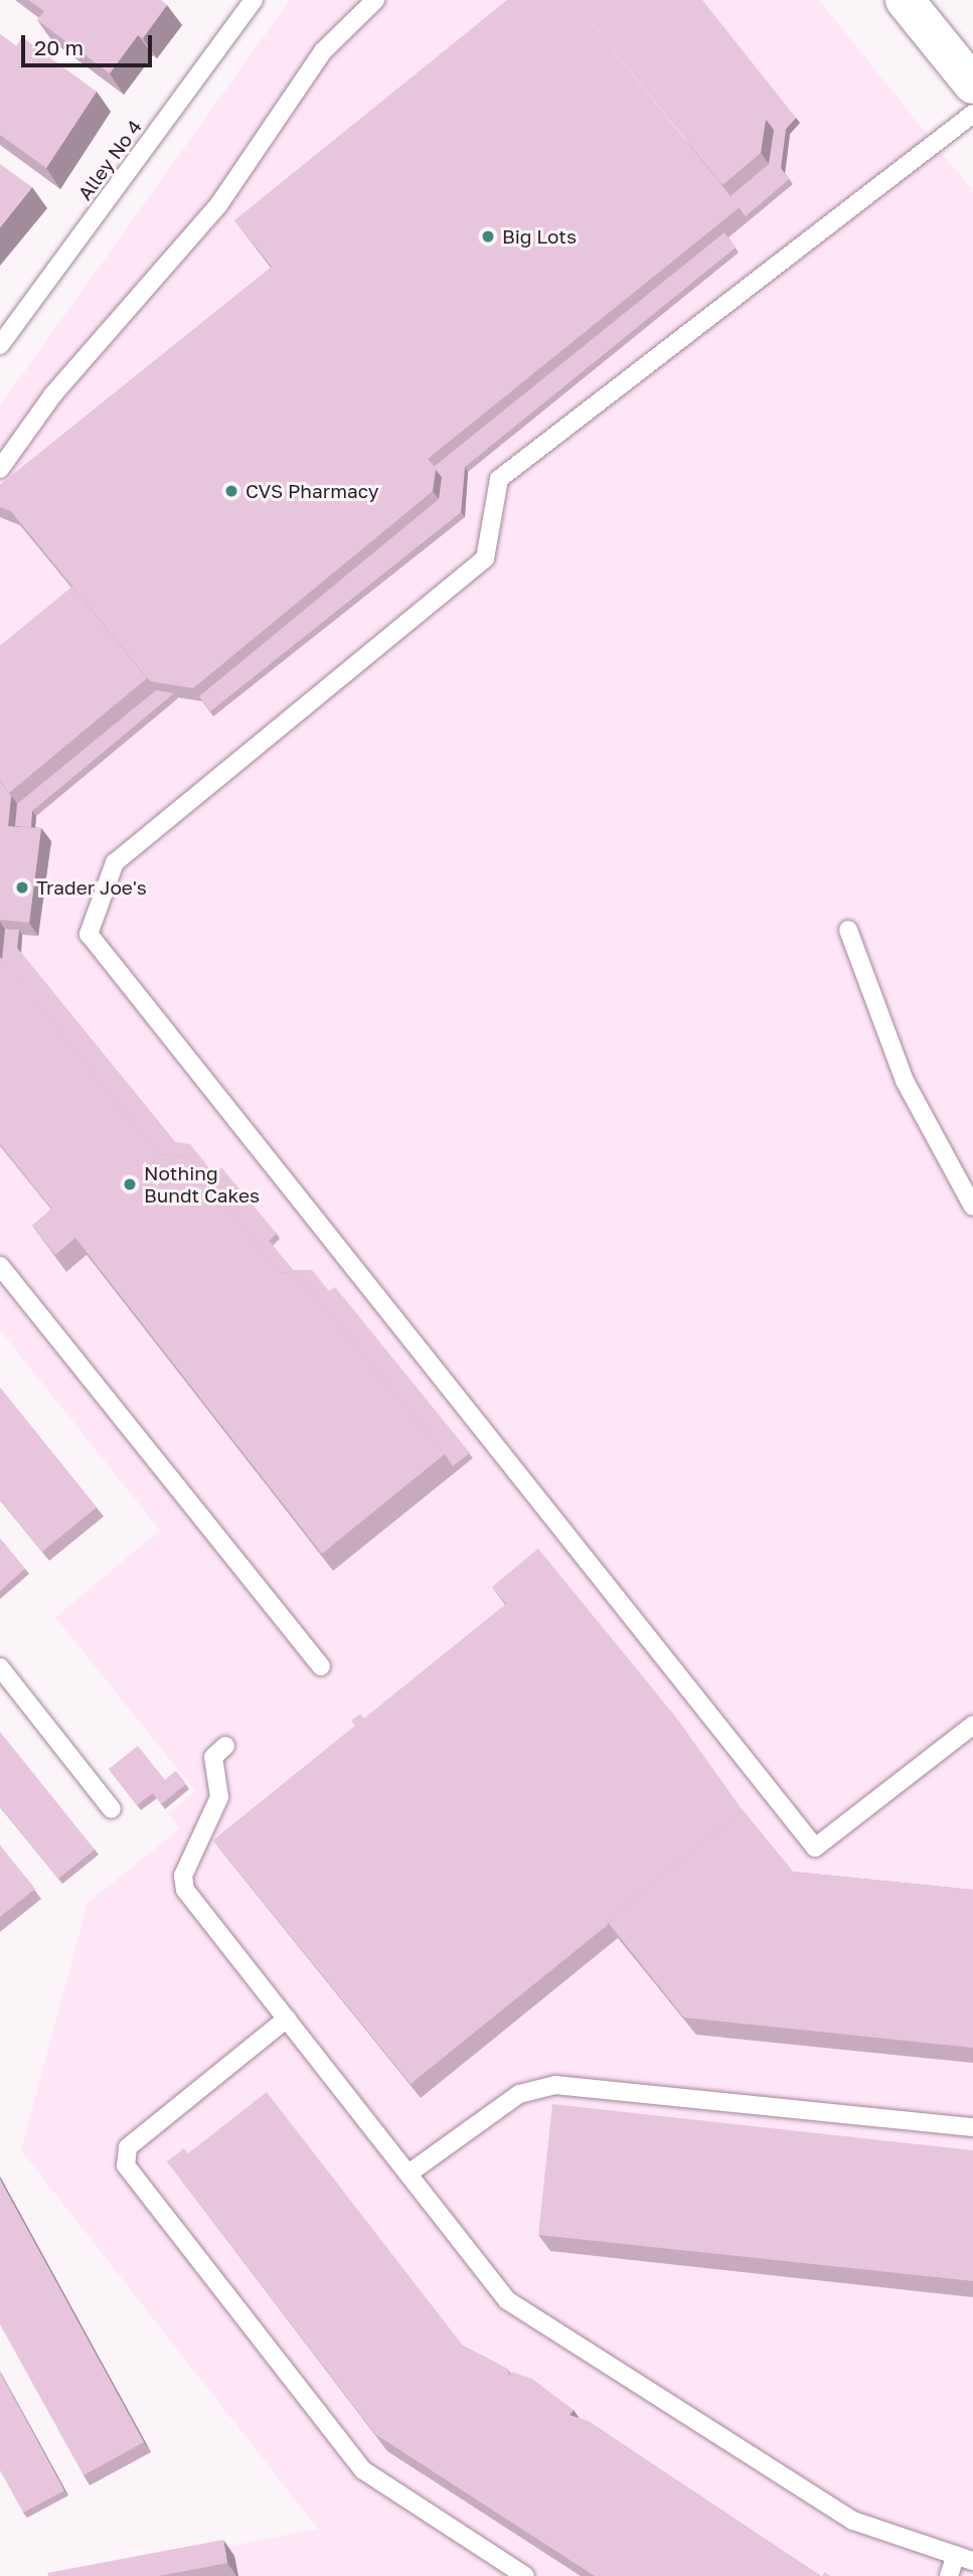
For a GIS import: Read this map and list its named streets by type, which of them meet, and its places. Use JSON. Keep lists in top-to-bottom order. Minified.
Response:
{"streets":{"lane":["Alley No 4"]},"places":["Big Lots","CVS Pharmacy","Trader Joe's","Nothing Bundt Cakes"],"scale_bar":"20 m"}
